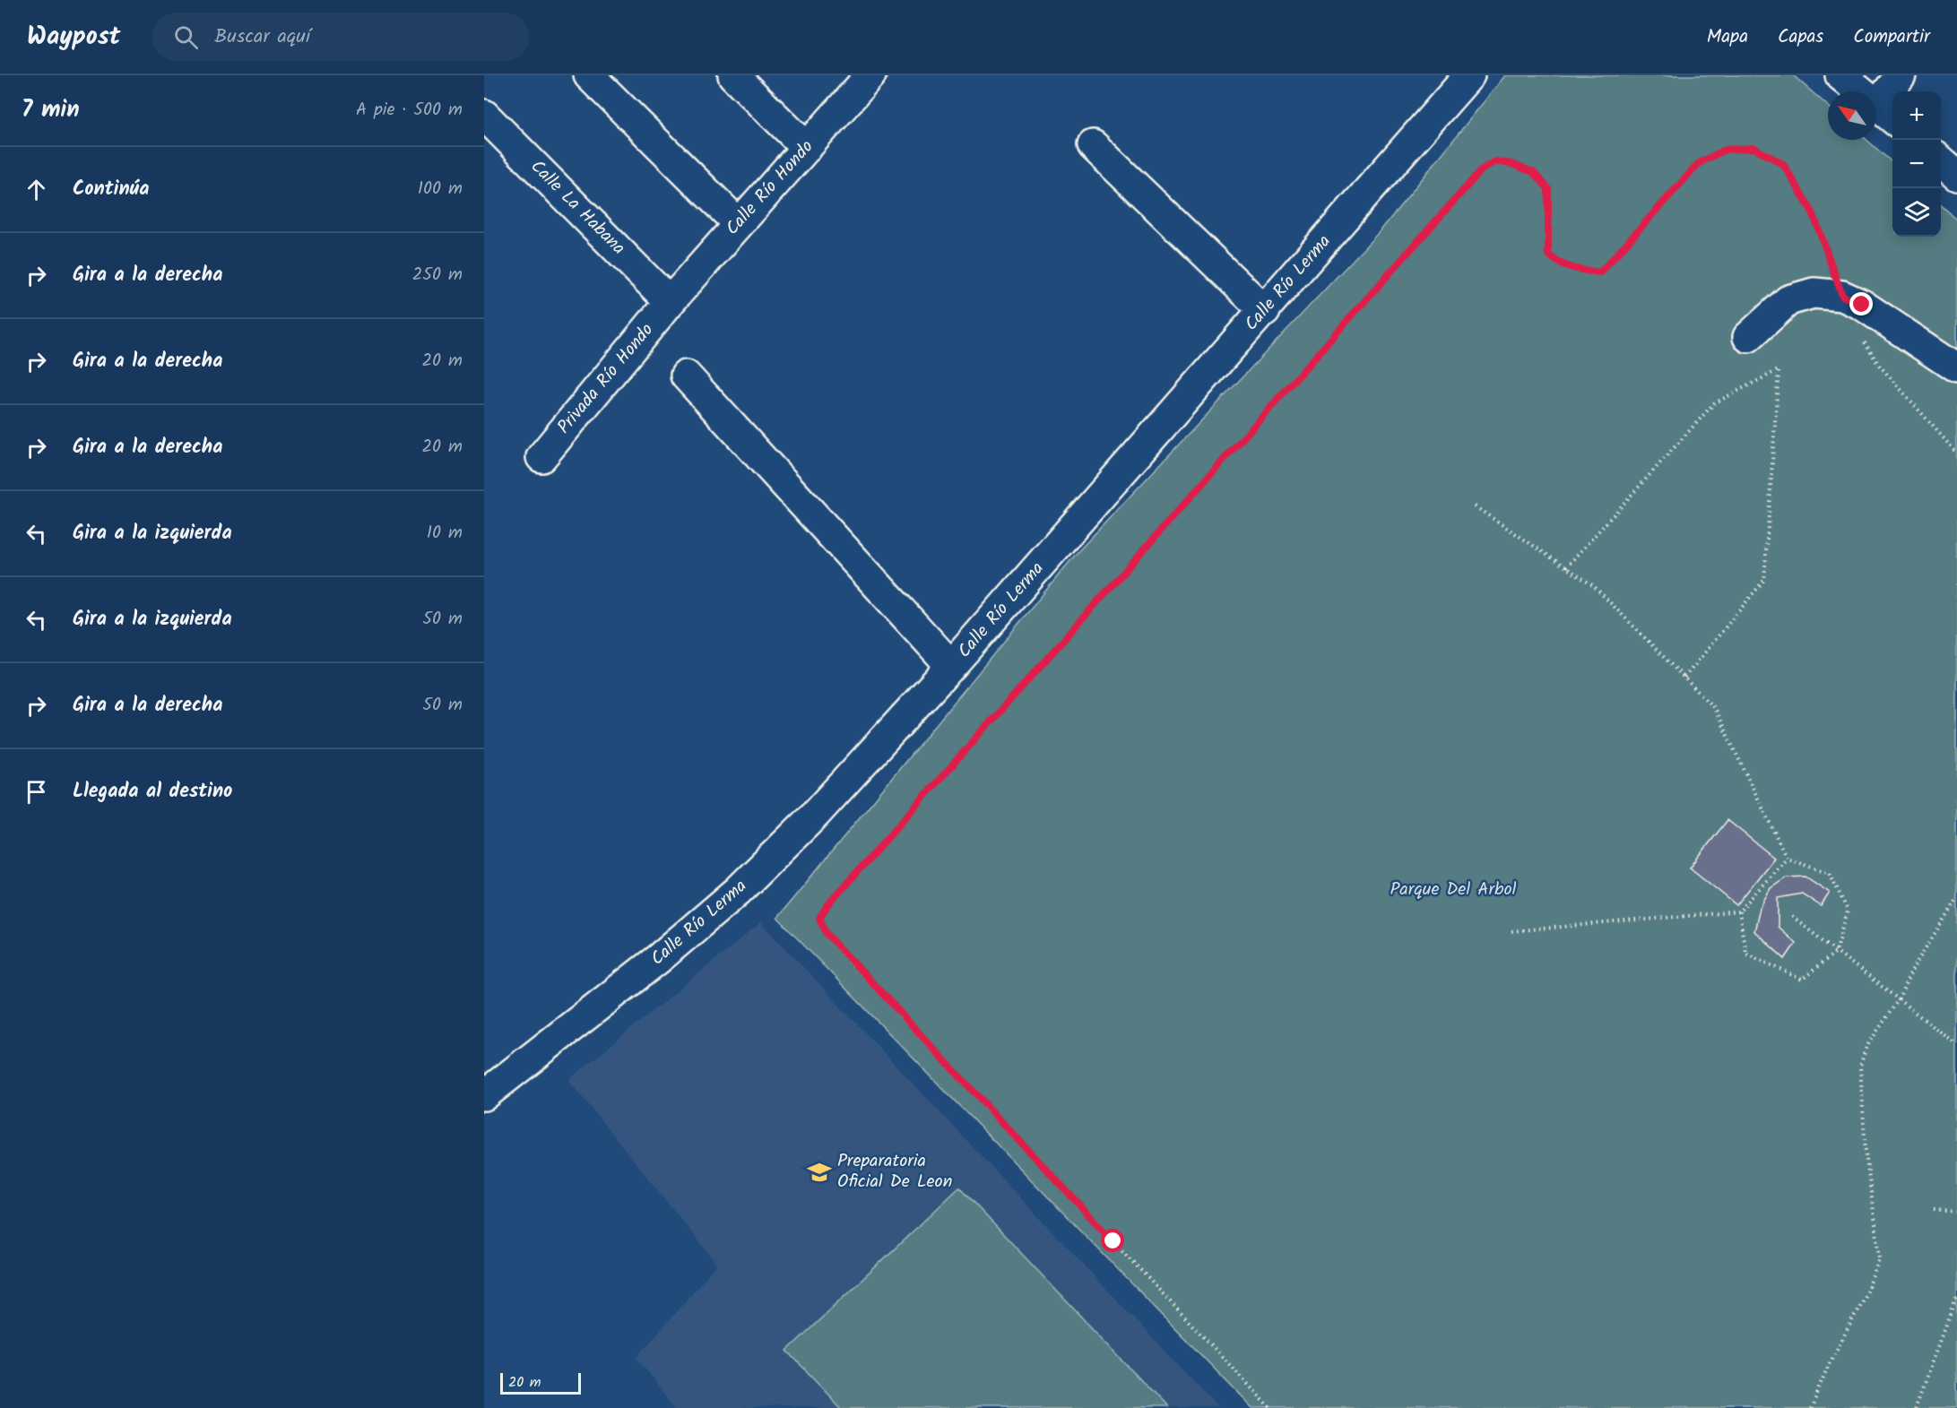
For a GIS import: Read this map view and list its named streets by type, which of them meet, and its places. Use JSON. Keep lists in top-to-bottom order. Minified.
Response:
{"streets":{"street":["Calle Río Hondo","Calle La Habana","Calle Río Lerma","Privada Río Hondo"]},"crossings":[["Calle Río Hondo","Calle La Habana"],["Calle Río Hondo","Privada Río Hondo"],["Calle La Habana","Privada Río Hondo"]],"parks":["Parque Del Arbol"],"places":{"school or university":["Preparatoria Oficial De Leon"]},"scale_bar":"20 m","north":"top left","page":{"header":"Waypost","search":"Buscar aquí","nav":["Mapa","Capas","Compartir"],"heading":["7 min","A pie · 500 m"],"map_buttons":["+","−"],"list":[["Continúa","100 m"],["Gira a la derecha","250 m"],["Gira a la derecha","20 m"],["Gira a la derecha","20 m"],["Gira a la izquierda","10 m"],["Gira a la izquierda","50 m"],["Gira a la derecha","50 m"],"Llegada al destino"],"scale":"20 m"}}
